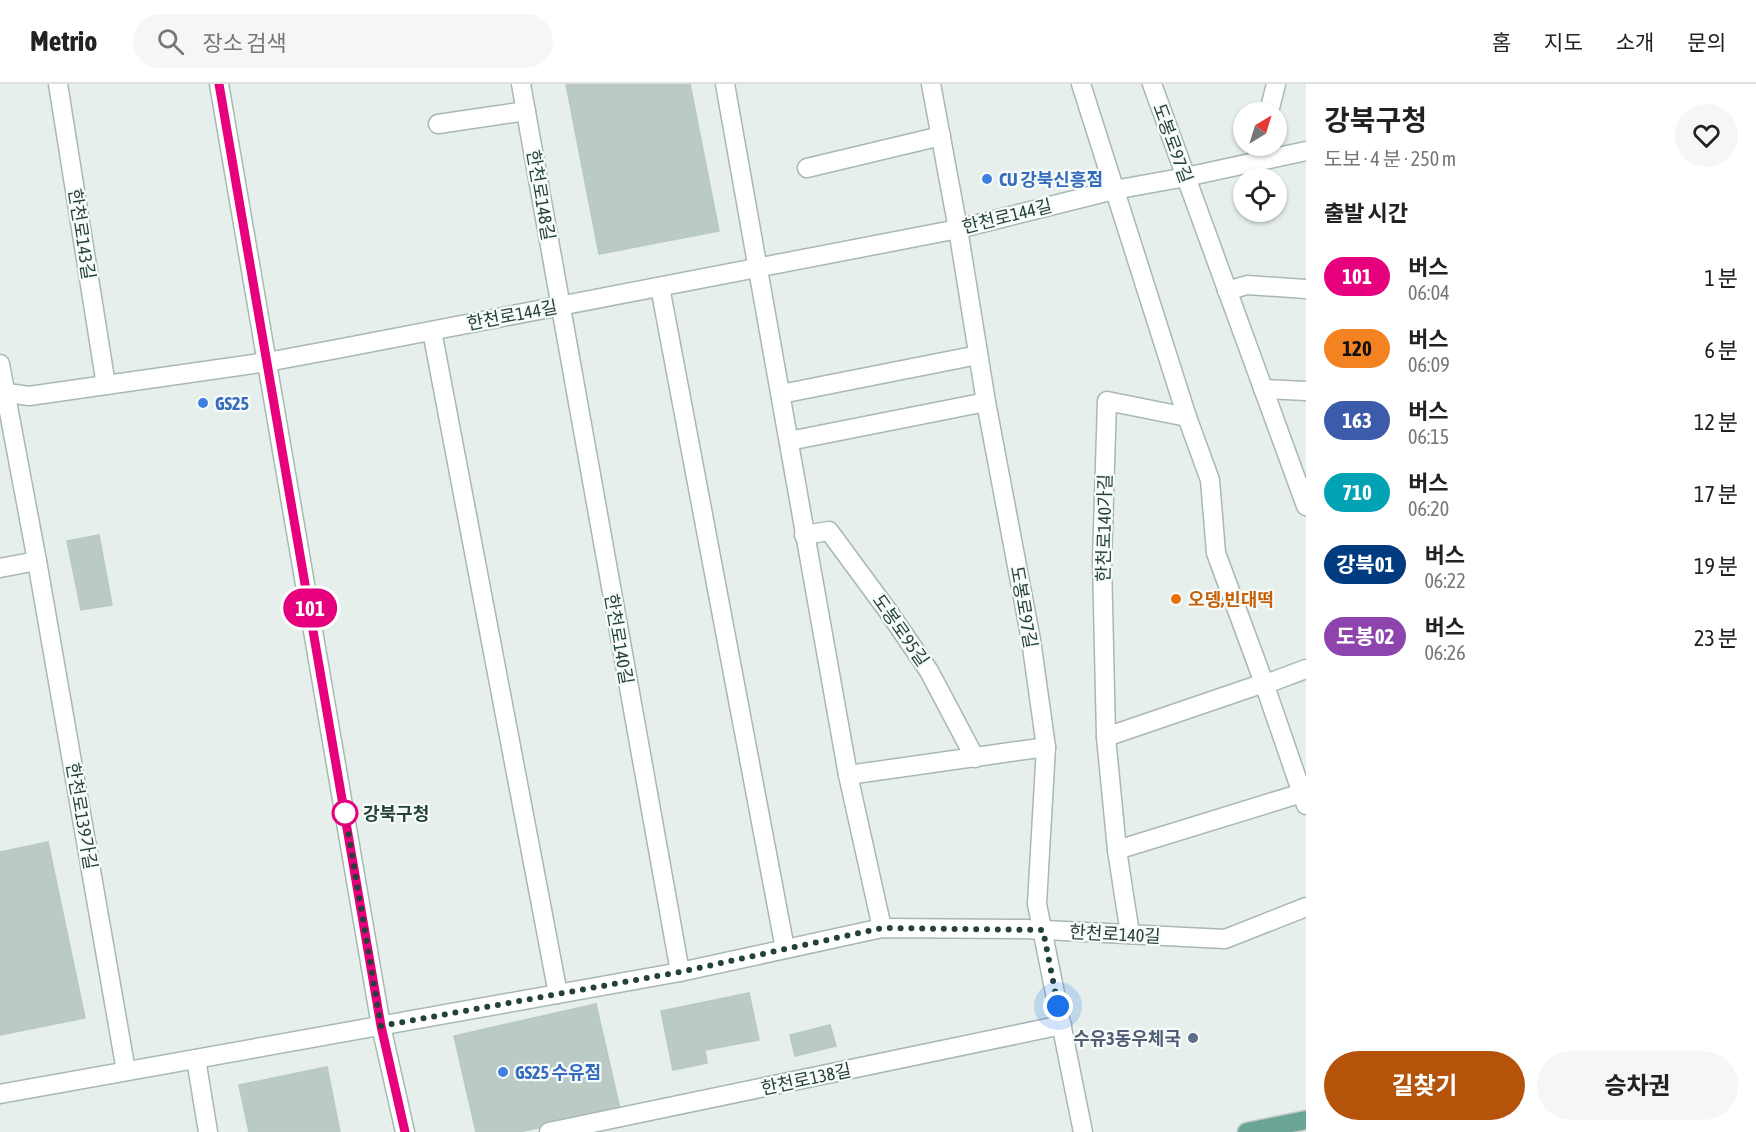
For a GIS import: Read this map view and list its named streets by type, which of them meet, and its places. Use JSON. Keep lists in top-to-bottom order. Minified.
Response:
{"streets":{"street":["도봉로97길","한천로148길","한천로144길","한천로143길","한천로140가길","도봉로95길","한천로140길","한천로139가길","한천로138길"]},"crossings":[["도봉로97길","한천로144길"],["도봉로97길","한천로140길"],["도봉로97길","한천로138길"],["한천로148길","한천로144길"],["한천로148길","한천로140길"],["한천로144길","한천로140길"],["한천로140가길","한천로140길"],["한천로140길","한천로139가길"]],"places":["CU 강북신흥점","GS25","오뎅,빈대떡","강북구청","수유3동우체국","GS25 수유점"],"lines":["bus line 101"],"north":"top right","page":{"header":"Metrio","search":"장소 검색","nav":["홈","지도","소개","문의"],"on_map":"101","heading":[["강북구청","도보 · 4 분 · 250 m"],"출발 시간"],"list":[{"mark":"101","name":"버스","note":"06:04","value":"1 분"},{"mark":"120","name":"버스","note":"06:09","value":"6 분"},{"mark":"163","name":"버스","note":"06:15","value":"12 분"},{"mark":"710","name":"버스","note":"06:20","value":"17 분"},{"mark":"강북01","name":"버스","note":"06:22","value":"19 분"},{"mark":"도봉02","name":"버스","note":"06:26","value":"23 분"}],"buttons":["길찾기","승차권"]}}
